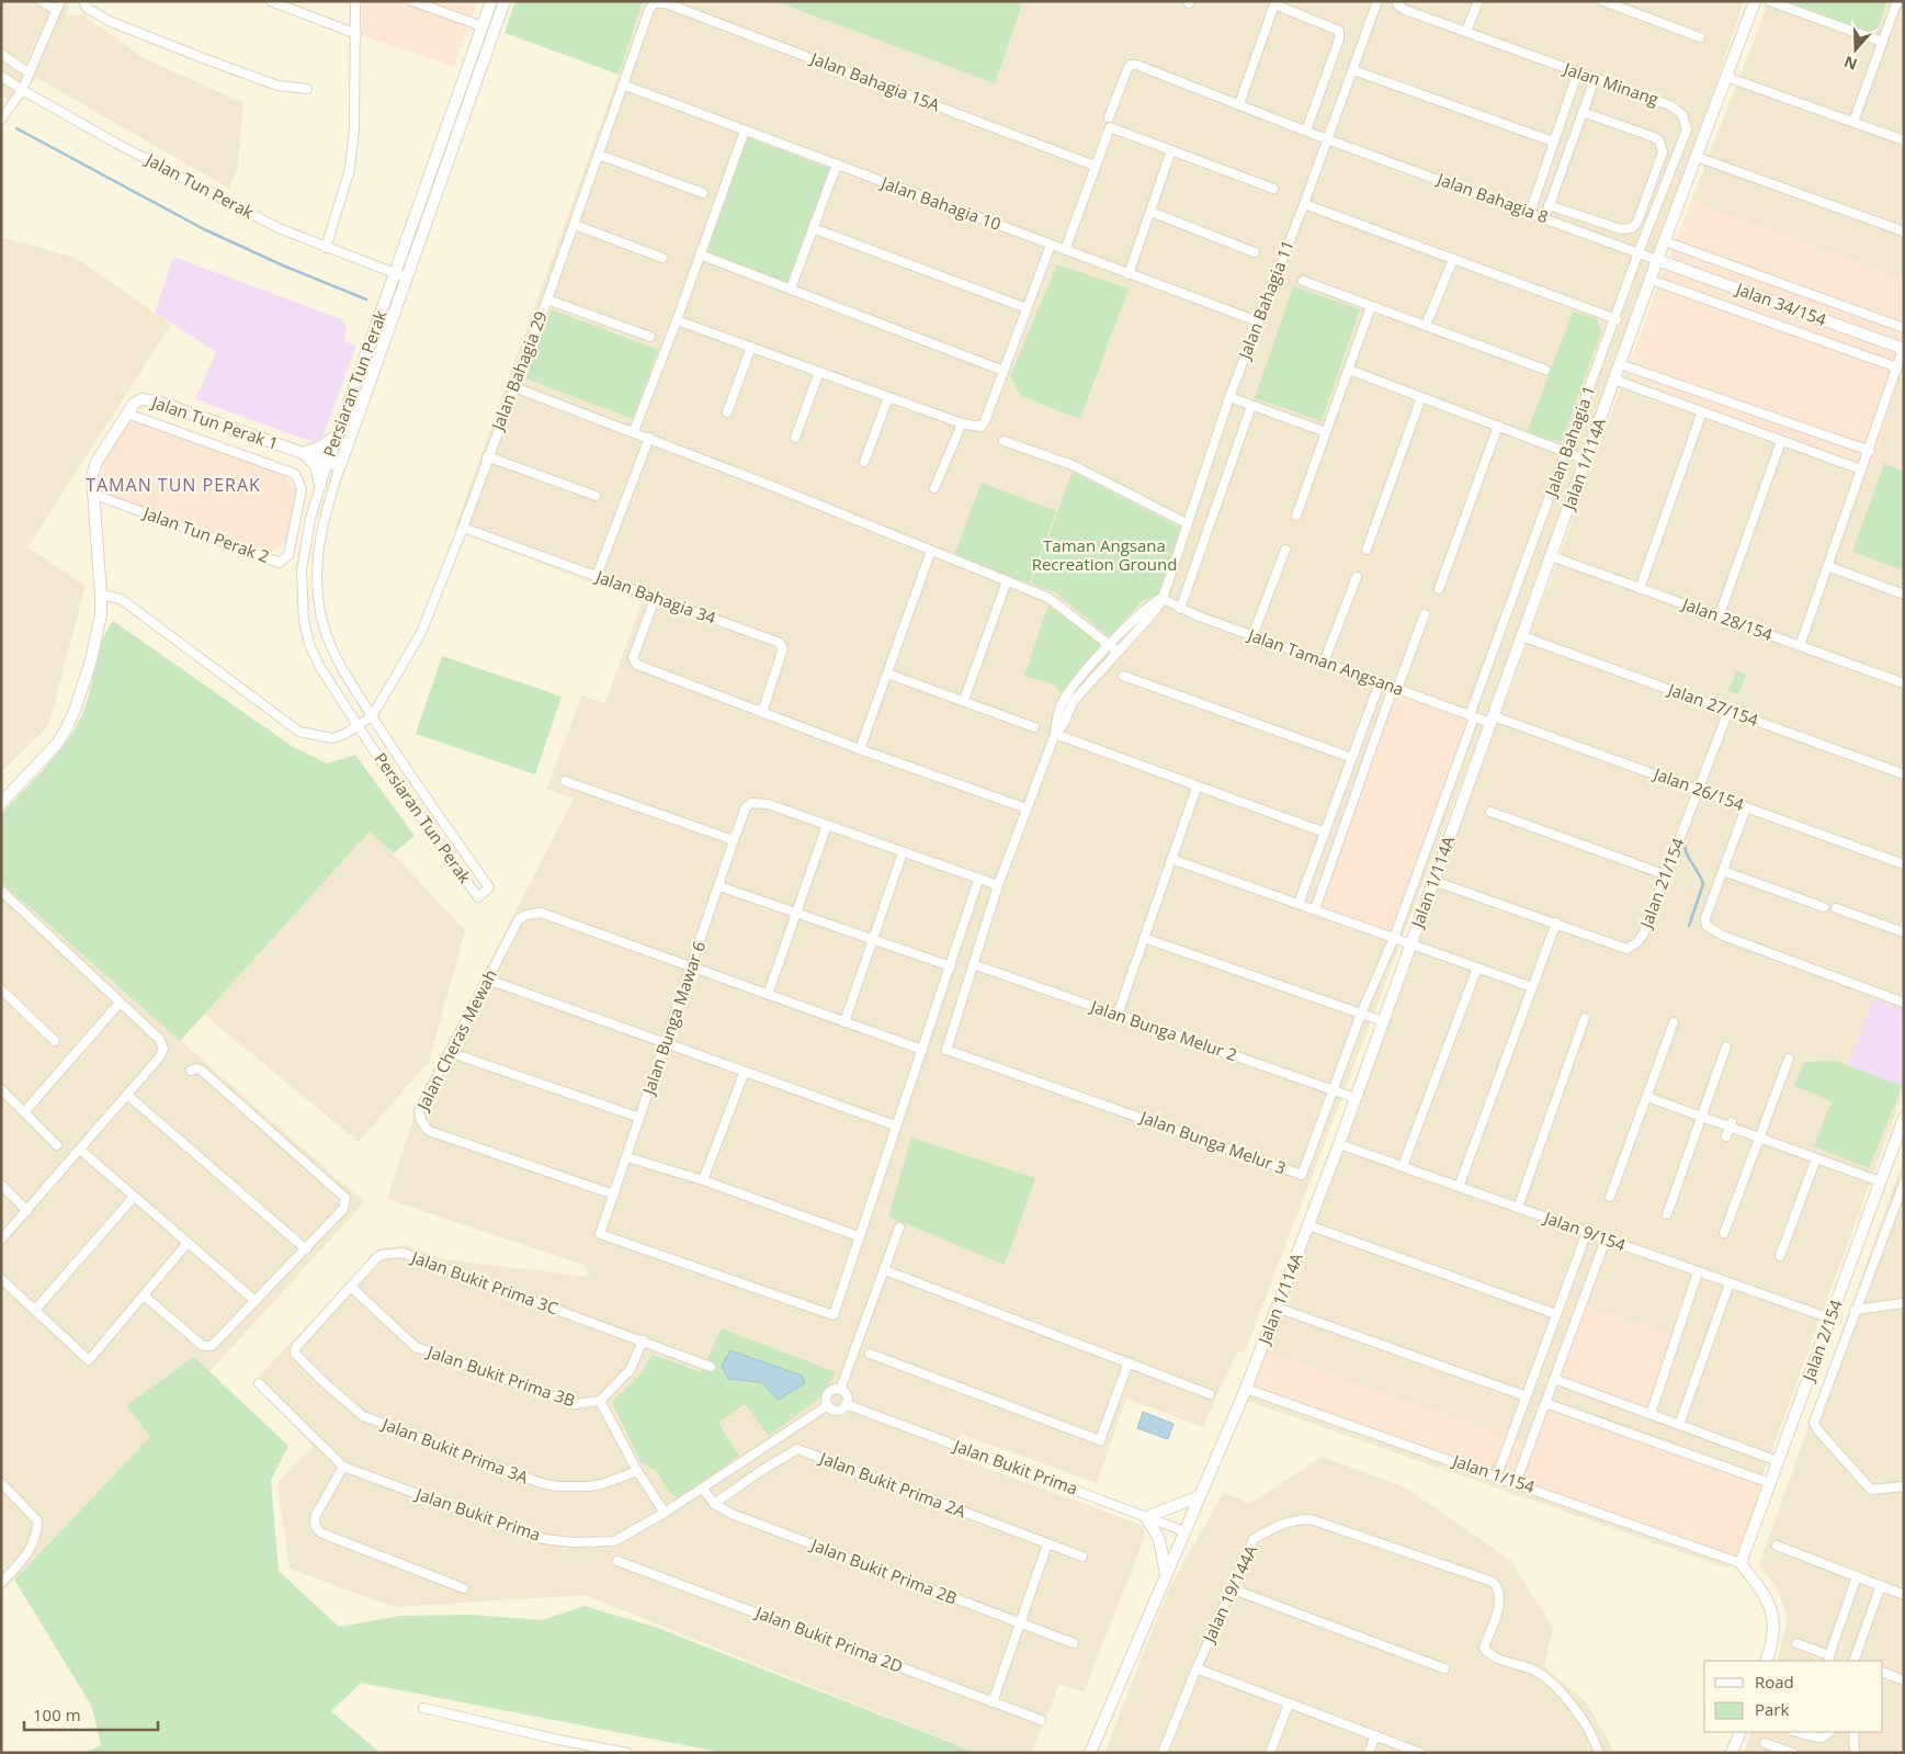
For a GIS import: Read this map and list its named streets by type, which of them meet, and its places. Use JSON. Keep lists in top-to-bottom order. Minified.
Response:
{"streets":{"street":["Jalan Bahagia 15A","Jalan Minang","Jalan Tun Perak","Jalan Bahagia 8","Jalan Bahagia 10","Jalan Bahagia 11","Jalan 34/154","Jalan Bahagia 29","Persiaran Tun Perak","Jalan Tun Perak 1","Jalan Bahagia 1","Jalan 1/114A","Jalan Tun Perak 2","Jalan Bahagia 34","Jalan 28/154","Jalan Taman Angsana","Jalan 27/154","Jalan 26/154","Jalan 21/154","Jalan Bunga Mawar 6","Jalan Bunga Melur 2","Jalan Cheras Mewah","Jalan Bunga Melur 3","Jalan 9/154","Jalan Bukit Prima 3C","Jalan 2/154","Jalan Bukit Prima 3B","Jalan Bukit Prima 3A","Jalan Bukit Prima","Jalan 1/154","Jalan Bukit Prima 2A","Jalan Bukit Prima 2B","Jalan 19/144A","Jalan Bukit Prima 2D"]},"crossings":[["Jalan Bahagia 15A","Jalan Bahagia 29"],["Jalan Minang","Jalan Bahagia 8"],["Jalan Minang","Jalan Bahagia 1"],["Jalan Tun Perak","Persiaran Tun Perak"],["Jalan Bahagia 8","Jalan Bahagia 11"],["Jalan Bahagia 8","Jalan 34/154"],["Jalan Bahagia 8","Jalan Bahagia 1"],["Jalan Bahagia 8","Jalan 1/114A"],["Jalan Bahagia 10","Jalan Bahagia 11"],["Jalan Bahagia 10","Jalan Bahagia 29"],["Jalan Bahagia 11","Jalan Taman Angsana"],["Jalan 34/154","Jalan 1/114A"],["Jalan Bahagia 29","Persiaran Tun Perak"],["Jalan Bahagia 29","Jalan Tun Perak 1"],["Jalan Bahagia 29","Jalan Bahagia 34"],["Persiaran Tun Perak","Jalan Tun Perak 1"],["Jalan Tun Perak 1","Jalan Tun Perak 2"],["Jalan Bahagia 1","Jalan Taman Angsana"],["Jalan Bahagia 1","Jalan Bunga Melur 3"],["Jalan 1/114A","Jalan 28/154"],["Jalan 1/114A","Jalan Taman Angsana"],["Jalan 1/114A","Jalan 27/154"],["Jalan 1/114A","Jalan 26/154"],["Jalan 1/114A","Jalan 21/154"],["Jalan 1/114A","Jalan Bunga Melur 2"],["Jalan 1/114A","Jalan 9/154"],["Jalan 1/114A","Jalan Bukit Prima"],["Jalan 1/114A","Jalan 1/154"],["Jalan Taman Angsana","Jalan 26/154"],["Jalan Taman Angsana","Jalan Bunga Melur 3"],["Jalan 27/154","Jalan 21/154"],["Jalan 26/154","Jalan 21/154"],["Jalan Bunga Mawar 6","Jalan Cheras Mewah"],["Jalan Bunga Melur 2","Jalan Bunga Melur 3"],["Jalan 9/154","Jalan 2/154"],["Jalan Bukit Prima 3C","Jalan Bukit Prima 3B"],["Jalan Bukit Prima 3C","Jalan Bukit Prima 3A"],["Jalan 2/154","Jalan 1/154"],["Jalan Bukit Prima","Jalan Bukit Prima 2B"],["Jalan Bukit Prima 2A","Jalan Bukit Prima 2B"]],"districts":["TAMAN TUN PERAK"],"parks":["Taman Angsana Recreation Ground"],"legend":["Road","Park"],"scale_bar":"100 m","north":"bottom"}
